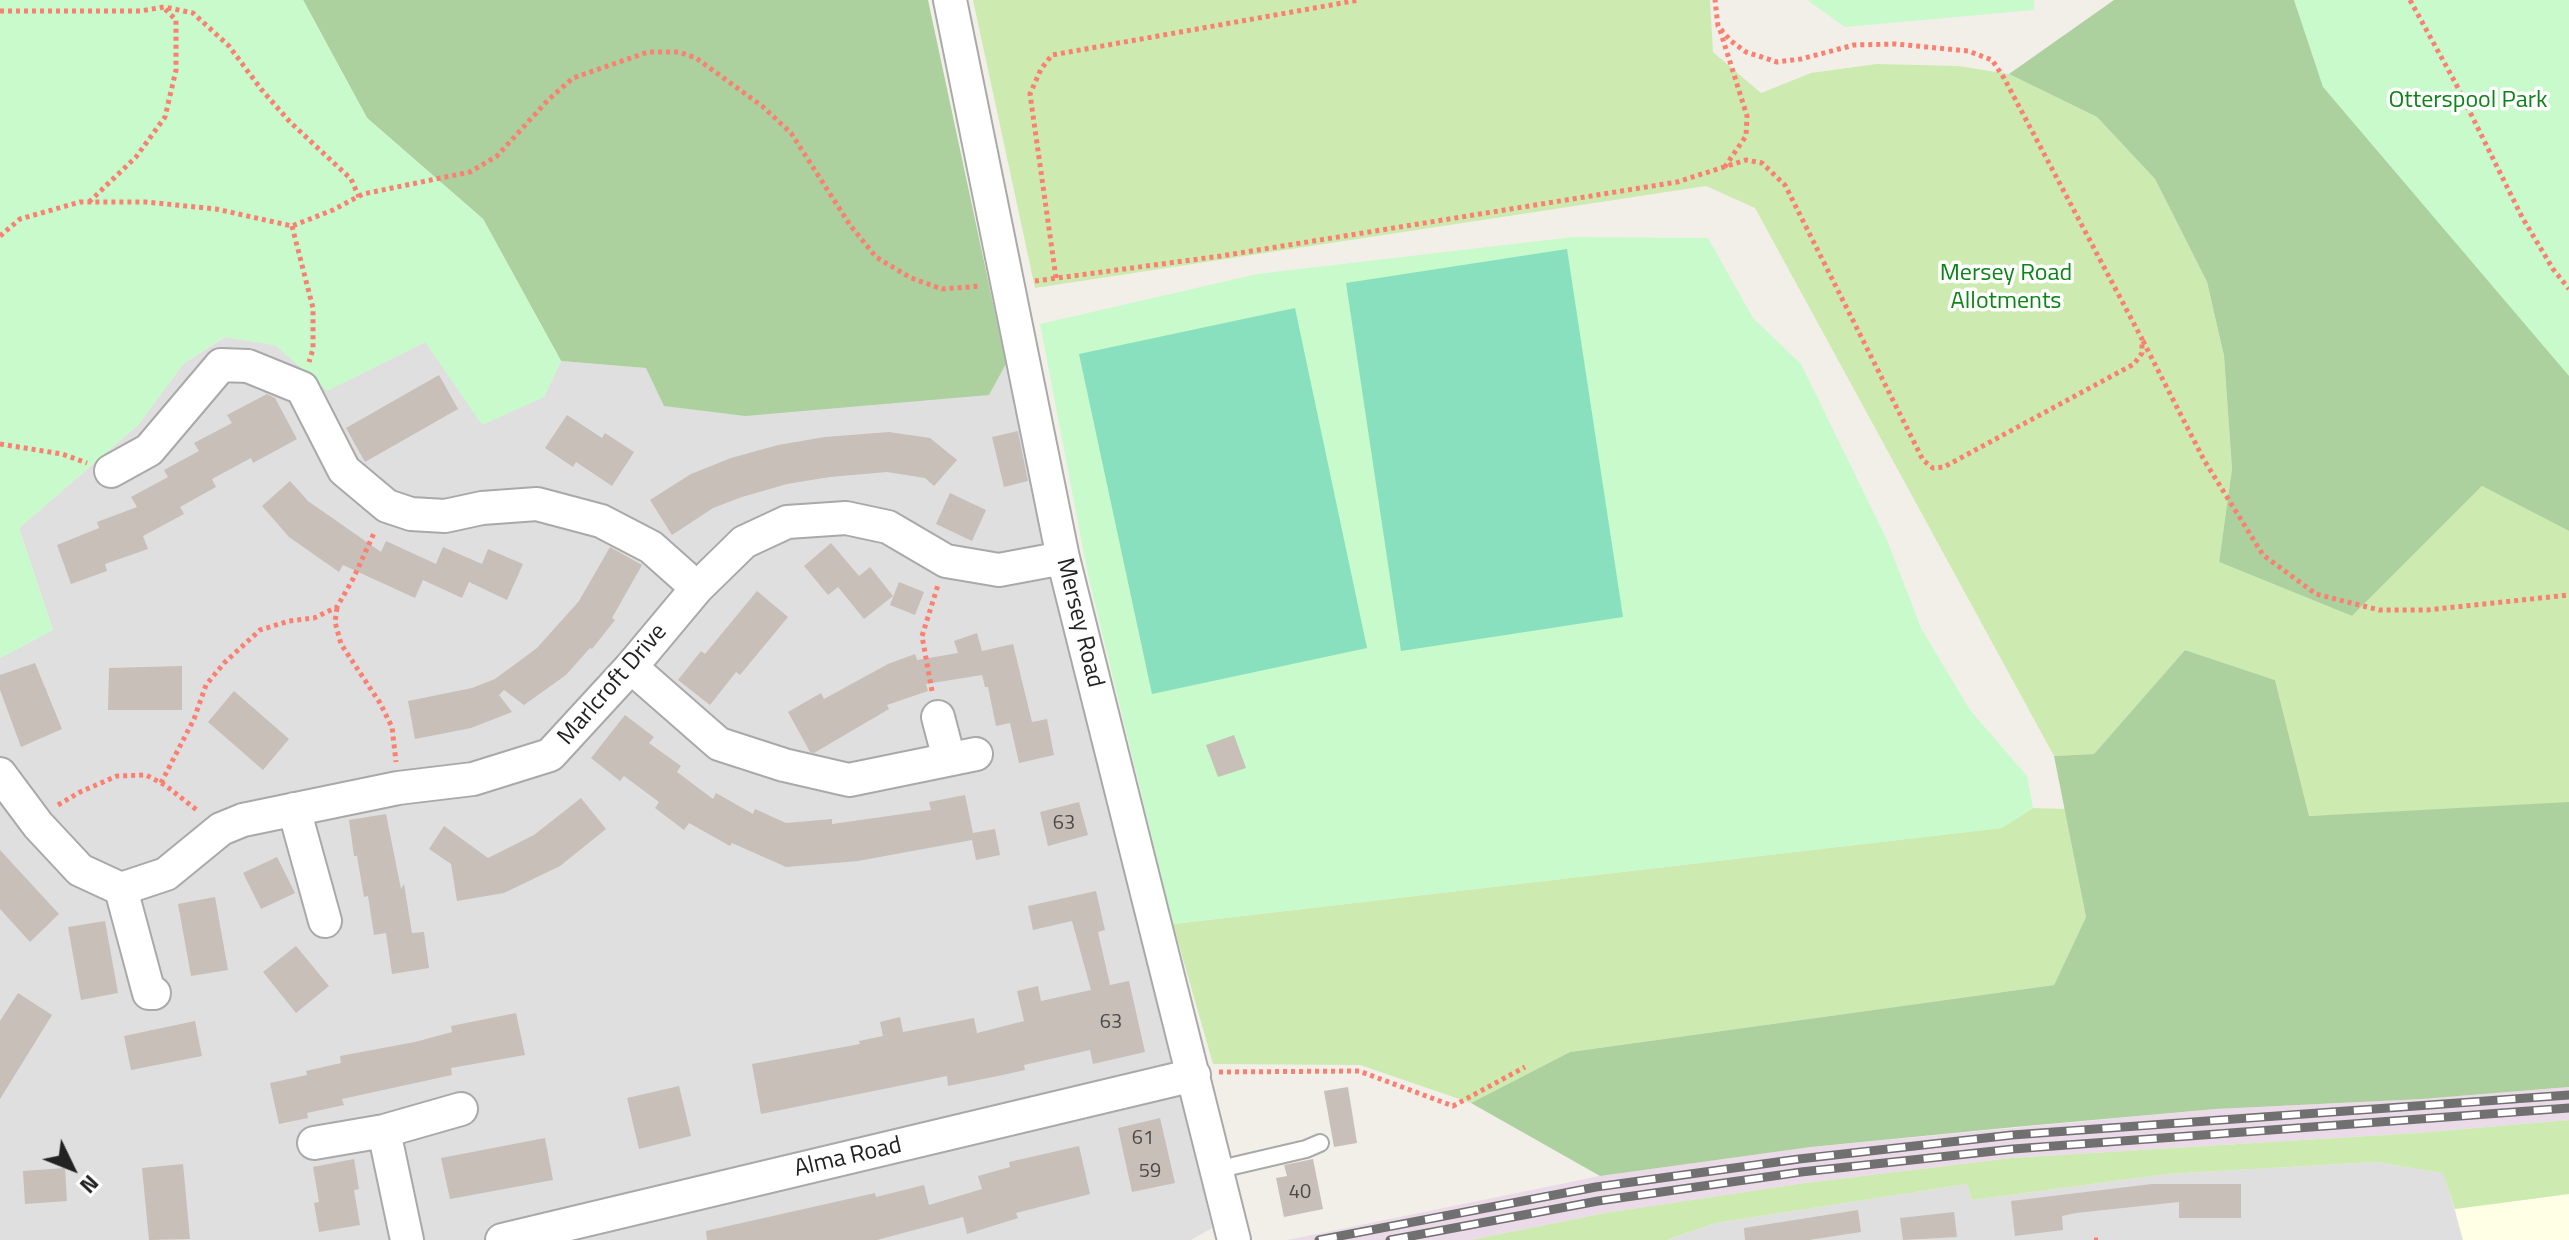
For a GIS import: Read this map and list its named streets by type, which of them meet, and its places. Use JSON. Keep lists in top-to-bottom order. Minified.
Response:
{"streets":{"street":["Mersey Road","Marlcroft Drive","Alma Road"]},"crossings":[["Mersey Road","Marlcroft Drive"],["Mersey Road","Alma Road"]],"parks":["Otterspool Park","Mersey Road Allotments"],"house_numbers":["63","63","61","59","40"],"north":"bottom right"}
